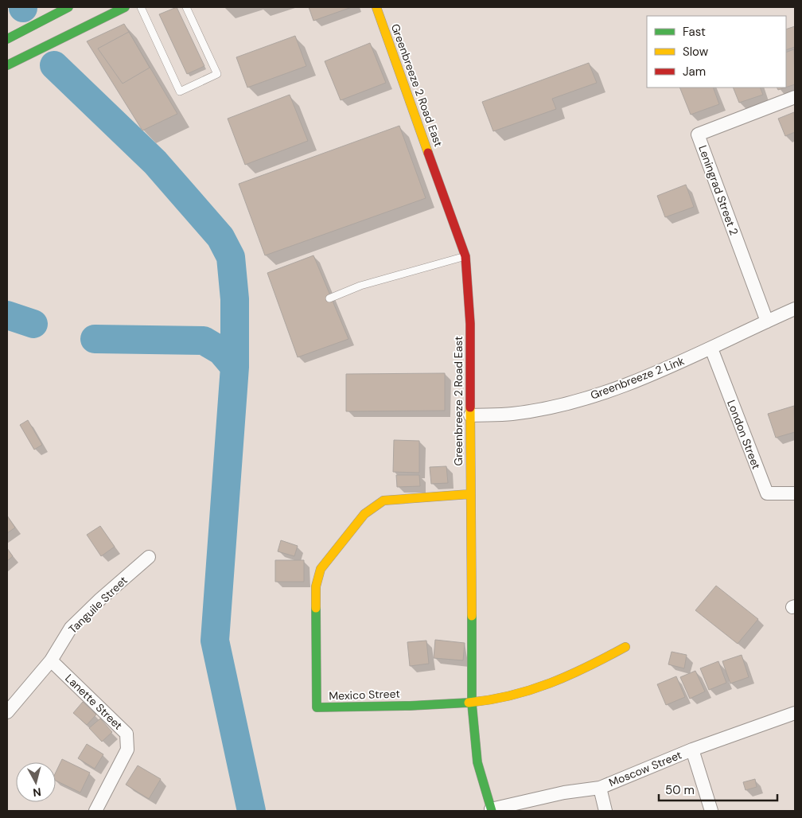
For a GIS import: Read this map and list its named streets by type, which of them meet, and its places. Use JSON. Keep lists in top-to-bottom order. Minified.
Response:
{"streets":{"street":["Greenbreeze 2 Road East","Leningrad Street 2","Greenbreeze 2 Link","London Street","Tanguile Street","Mexico Street","Lanette Street","Moscow Street"]},"crossings":[["Greenbreeze 2 Road East","Greenbreeze 2 Link"],["Greenbreeze 2 Road East","Mexico Street"],["Greenbreeze 2 Road East","Moscow Street"],["Leningrad Street 2","Greenbreeze 2 Link"],["Greenbreeze 2 Link","London Street"],["Tanguile Street","Lanette Street"]],"legend":["Fast","Slow","Jam"],"scale_bar":"50 m","north":"bottom"}
